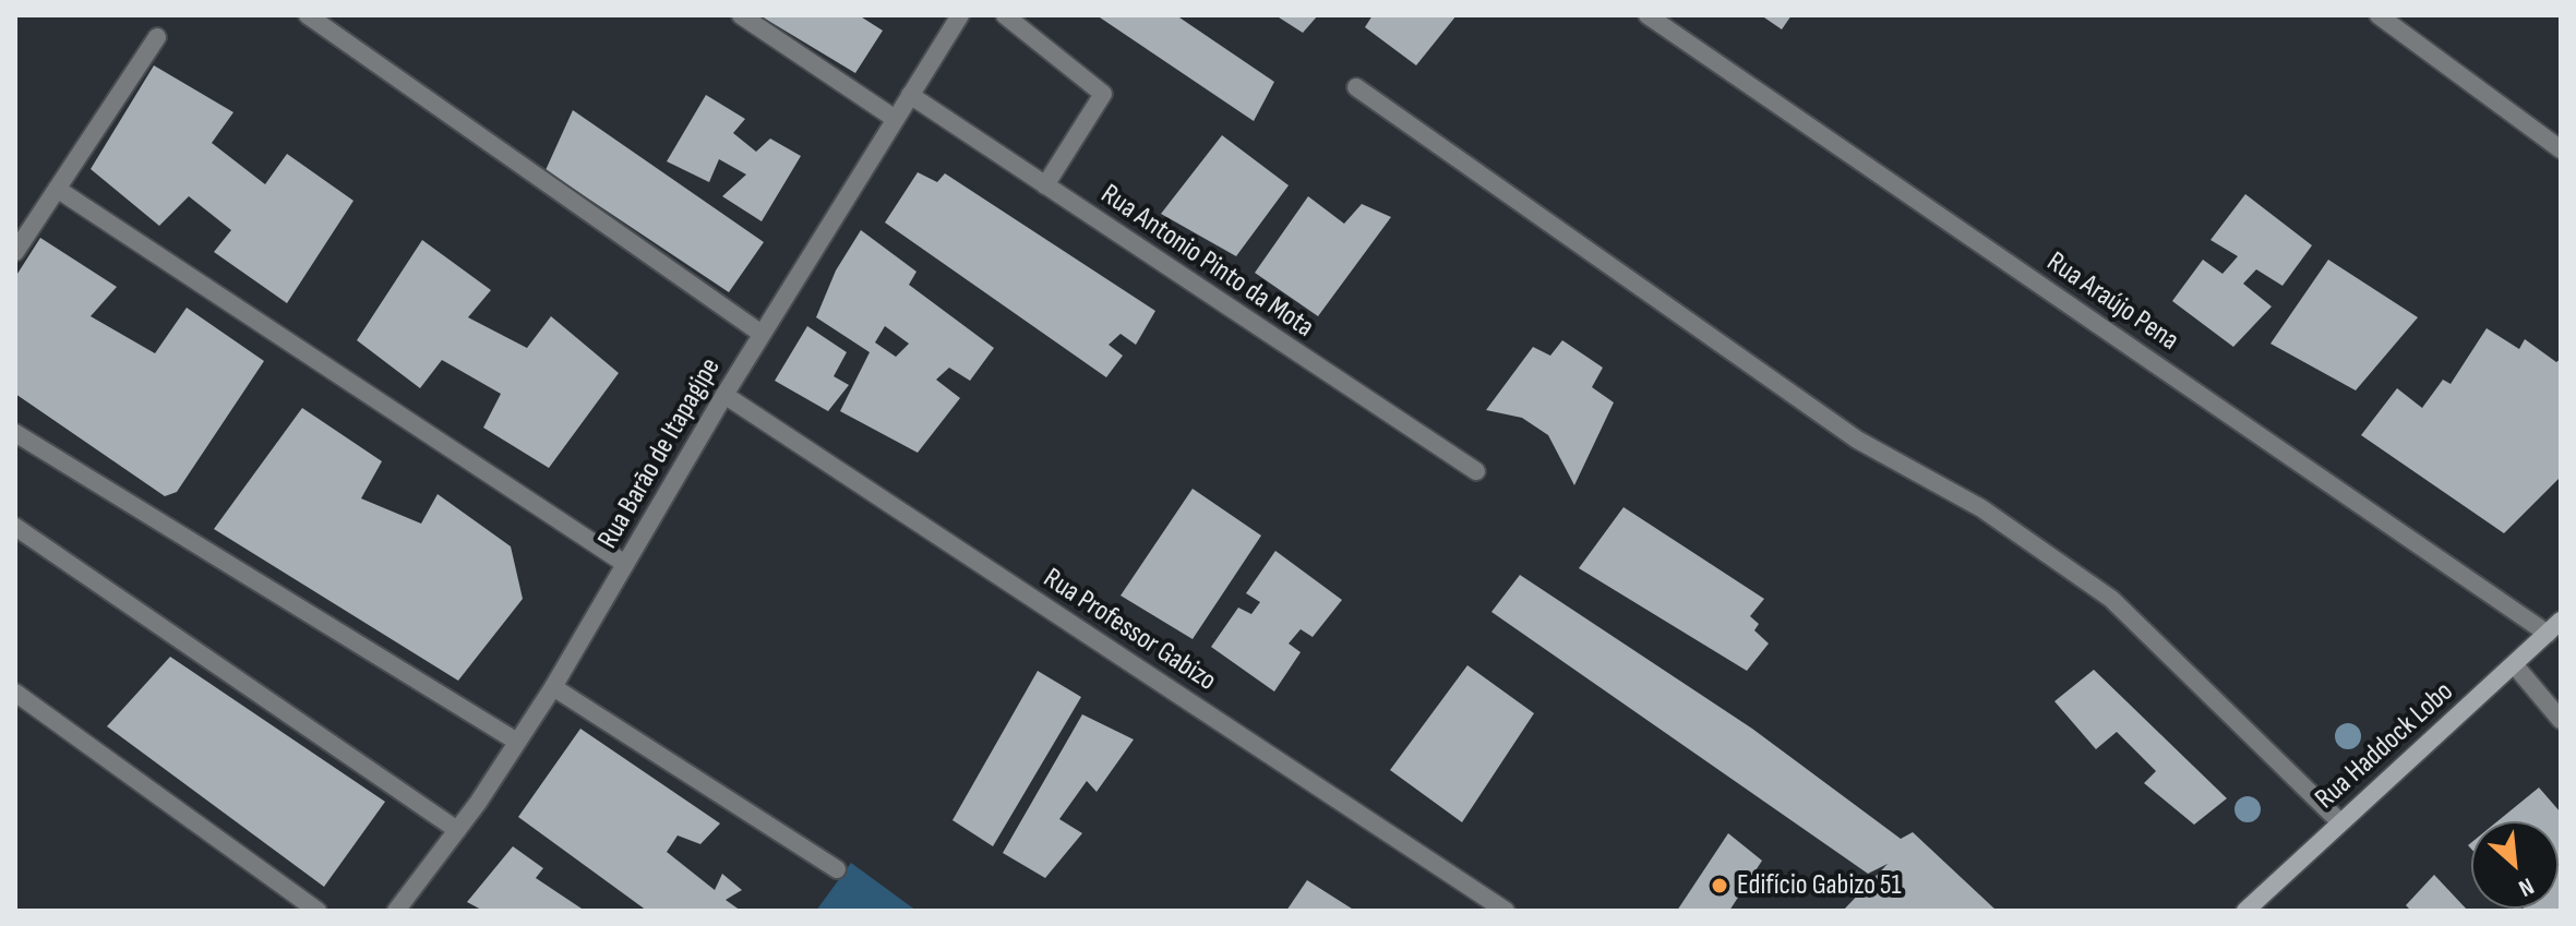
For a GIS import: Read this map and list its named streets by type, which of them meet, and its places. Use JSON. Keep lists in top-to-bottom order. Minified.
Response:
{"streets":{"main road":["Rua Haddock Lobo"],"street":["Rua Antonio Pinto da Mota","Rua Araújo Pena","Rua Barão de Itapagipe","Rua Professor Gabizo"]},"crossings":[["Rua Antonio Pinto da Mota","Rua Barão de Itapagipe"],["Rua Araújo Pena","Rua Haddock Lobo"],["Rua Barão de Itapagipe","Rua Professor Gabizo"]],"places":["Edifício Gabizo 51"],"north":"bottom right"}
